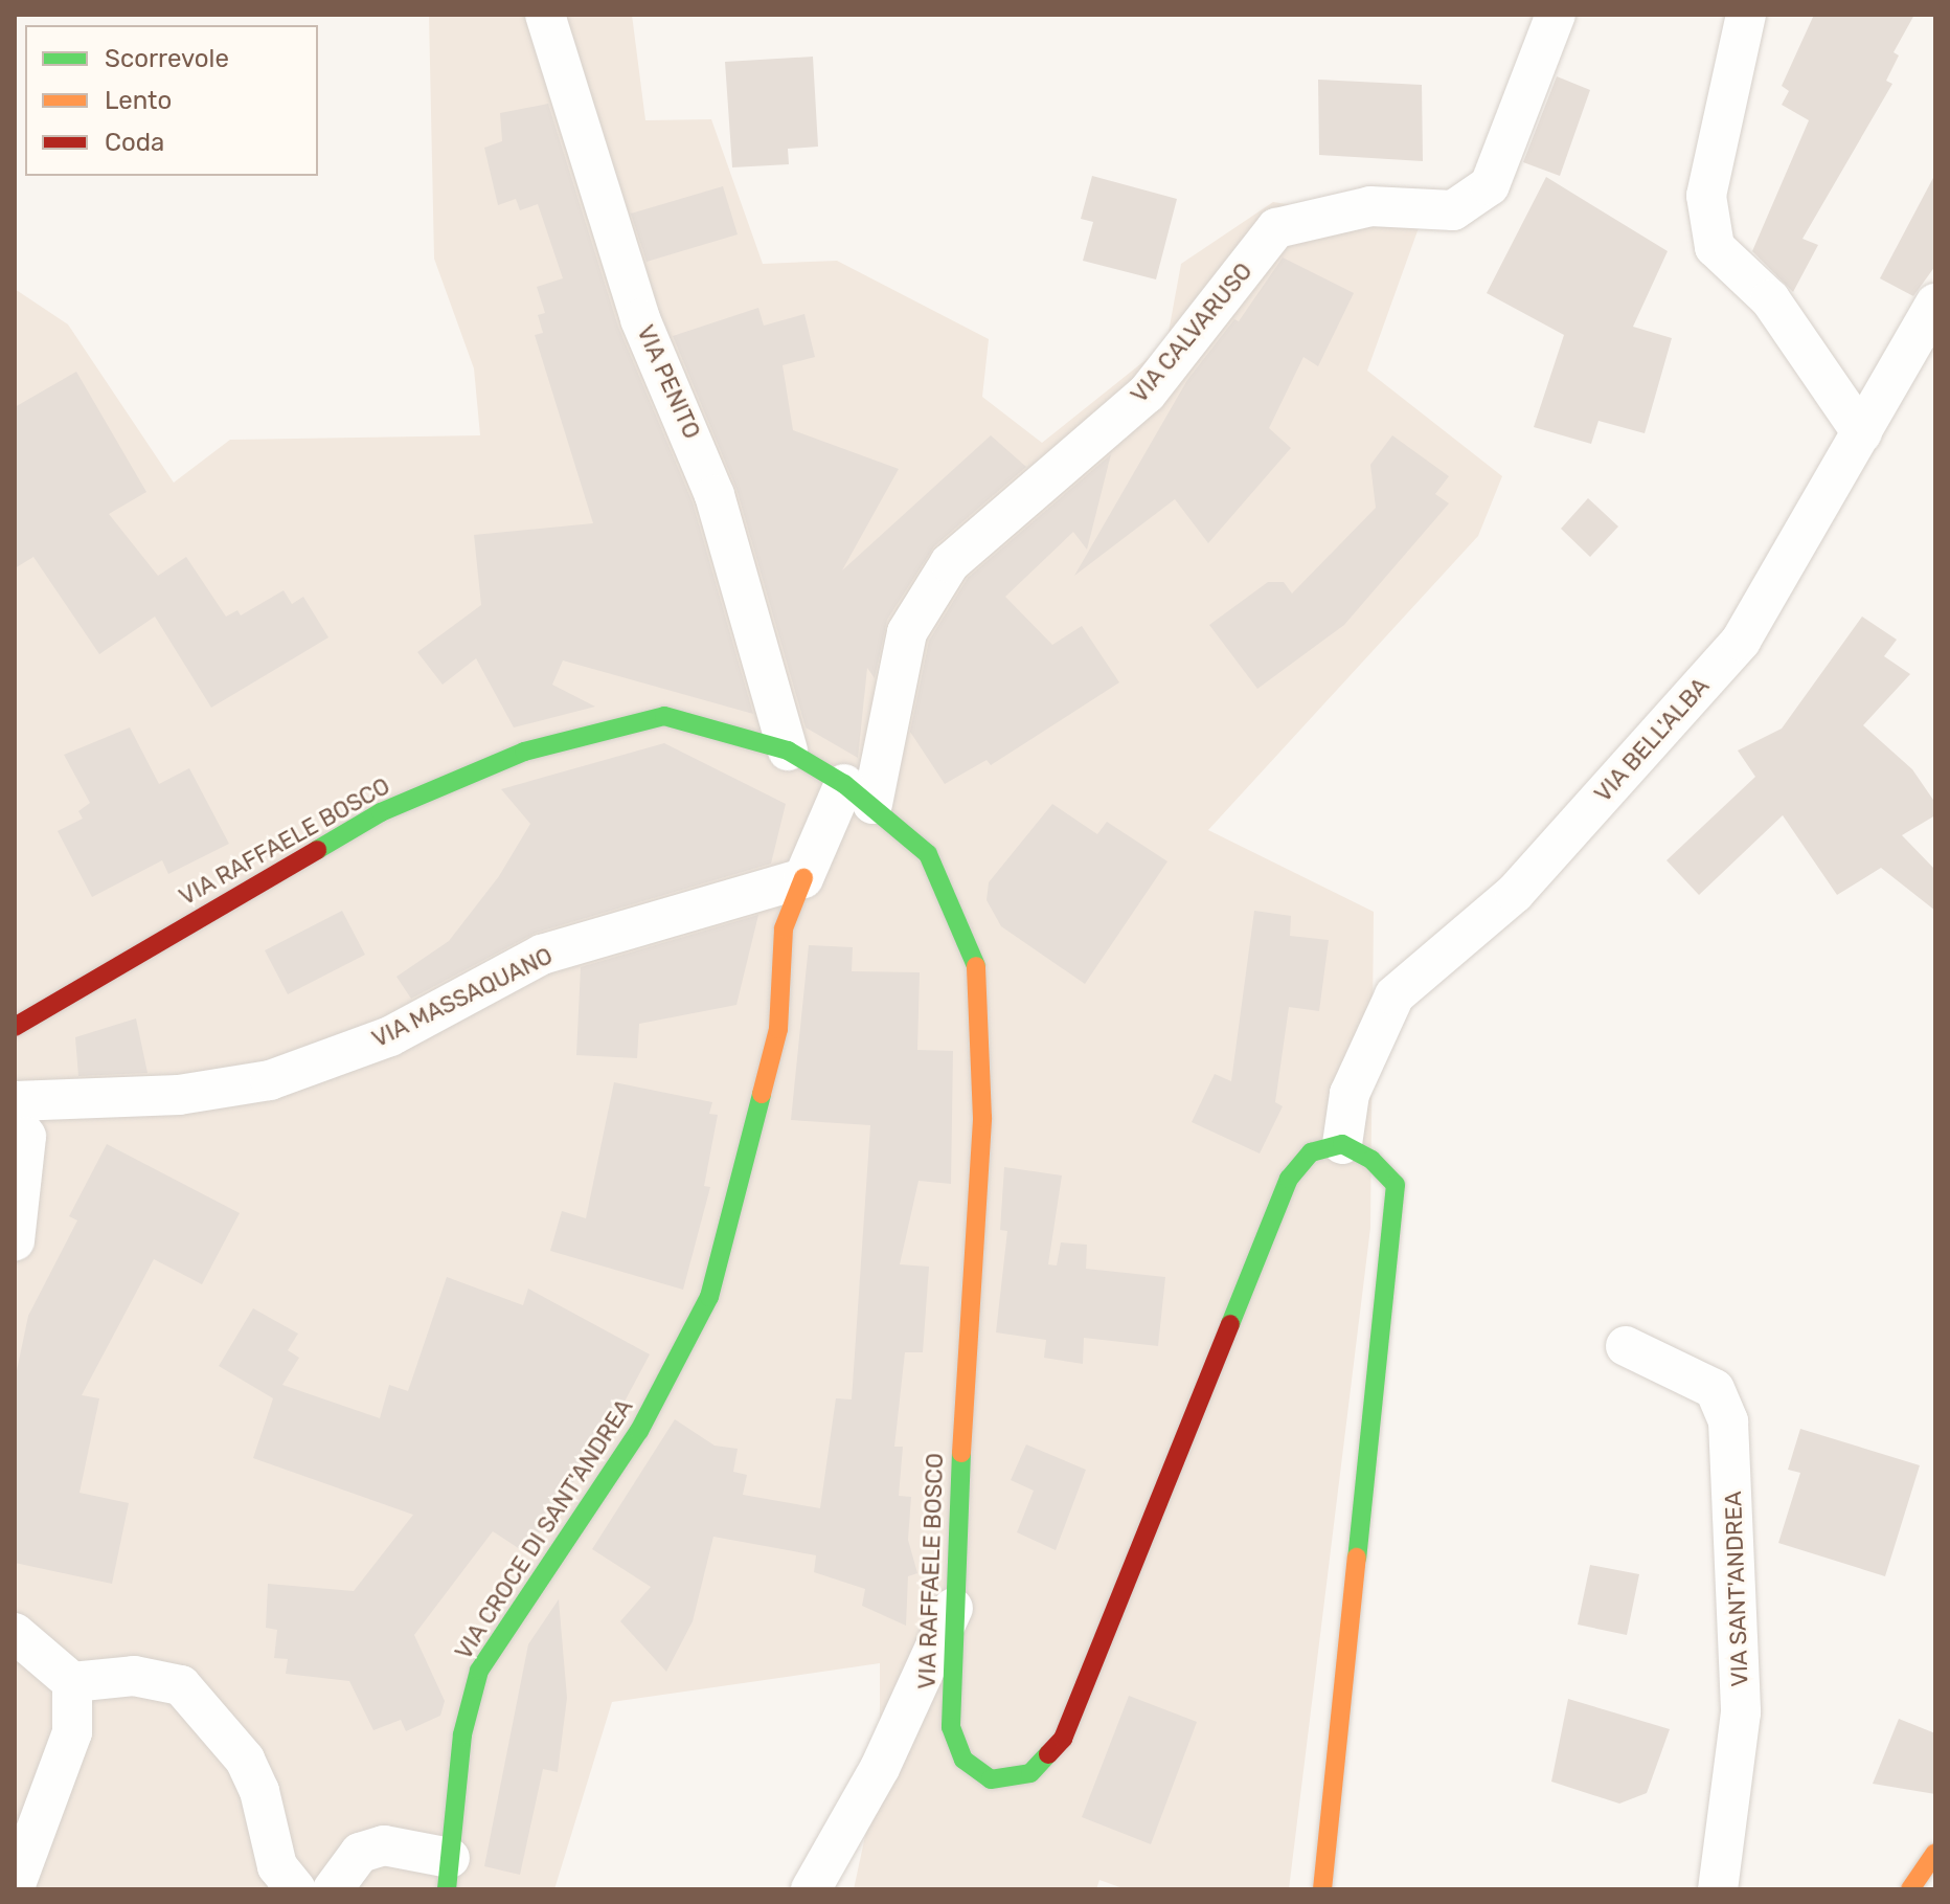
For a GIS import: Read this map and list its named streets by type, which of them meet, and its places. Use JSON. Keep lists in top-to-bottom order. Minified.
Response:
{"streets":{"street":["VIA CALVARUSO","VIA PENITO","VIA BELL'ALBA","VIA RAFFAELE BOSCO","VIA MASSAQUANO","VIA CROCE DI SANT'ANDREA","VIA SANT'ANDREA"]},"crossings":[["VIA CALVARUSO","VIA RAFFAELE BOSCO"],["VIA PENITO","VIA RAFFAELE BOSCO"],["VIA BELL'ALBA","VIA RAFFAELE BOSCO"],["VIA MASSAQUANO","VIA CROCE DI SANT'ANDREA"]],"legend":["Scorrevole","Lento","Coda"]}
